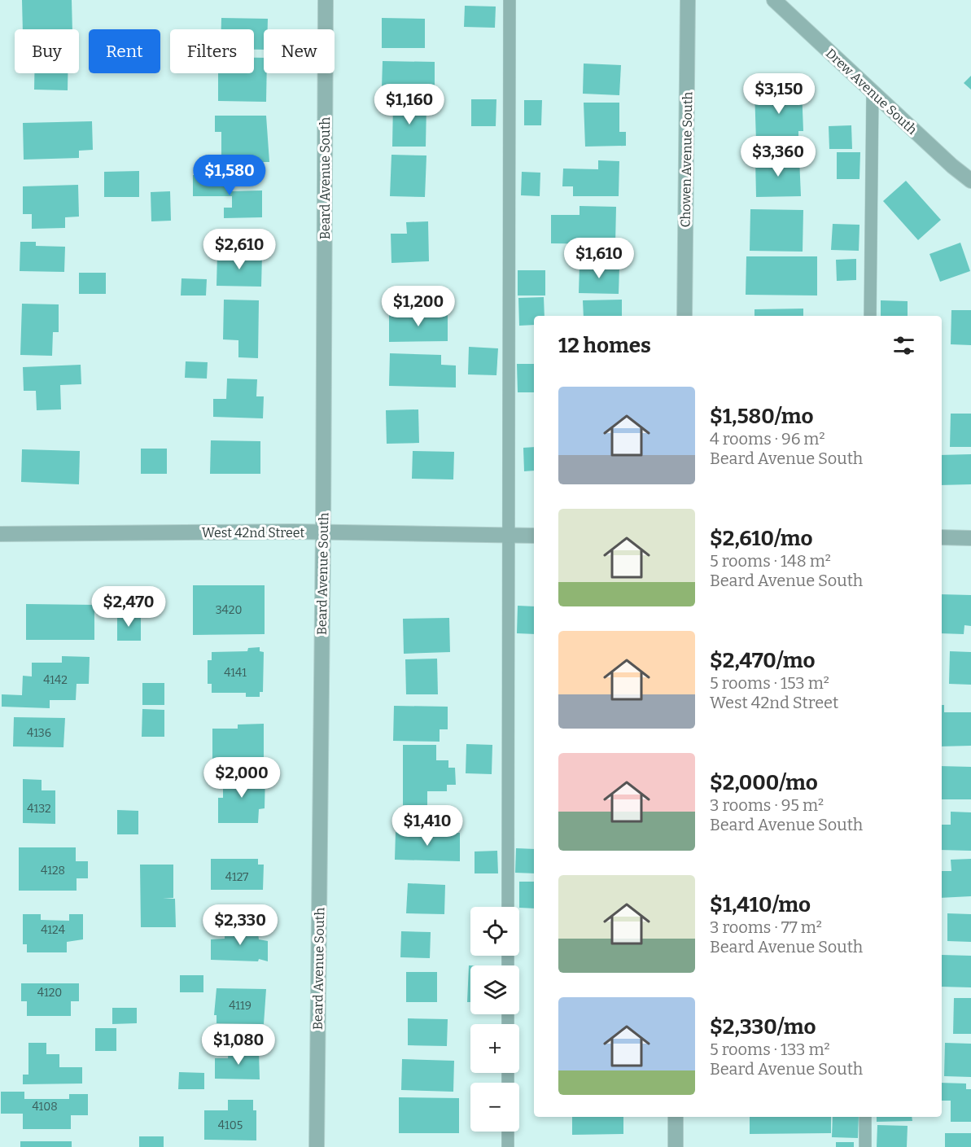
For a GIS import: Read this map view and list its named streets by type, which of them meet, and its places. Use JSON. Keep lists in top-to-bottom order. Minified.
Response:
{"streets":{"street":["Drew Avenue South","Chowen Avenue South","Beard Avenue South","West 42nd Street"]},"crossings":[["Beard Avenue South","West 42nd Street"]],"house_numbers":["3420","4141","4142","4136","4132","4128","4127","4124","4120","4119","4108","4105"],"page":{"chip":["Buy","Rent","Filters","New"],"price":["$3,150","$1,160","$3,360","$1,580","$2,610","$1,610","$1,200","$2,470","$2,000","$1,410","$2,330","$1,080"],"heading":"12 homes","list":[{"name":"$1,580/mo","note":"4 rooms · 96 m² · Beard Avenue South"},{"name":"$2,610/mo","note":"5 rooms · 148 m² · Beard Avenue South"},{"name":"$2,470/mo","note":"5 rooms · 153 m² · West 42nd Street"},{"name":"$2,000/mo","note":"3 rooms · 95 m² · Beard Avenue South"},{"name":"$1,410/mo","note":"3 rooms · 77 m² · Beard Avenue South"},{"name":"$2,330/mo","note":"5 rooms · 133 m² · Beard Avenue South"}],"map_buttons":["+","−"]}}
